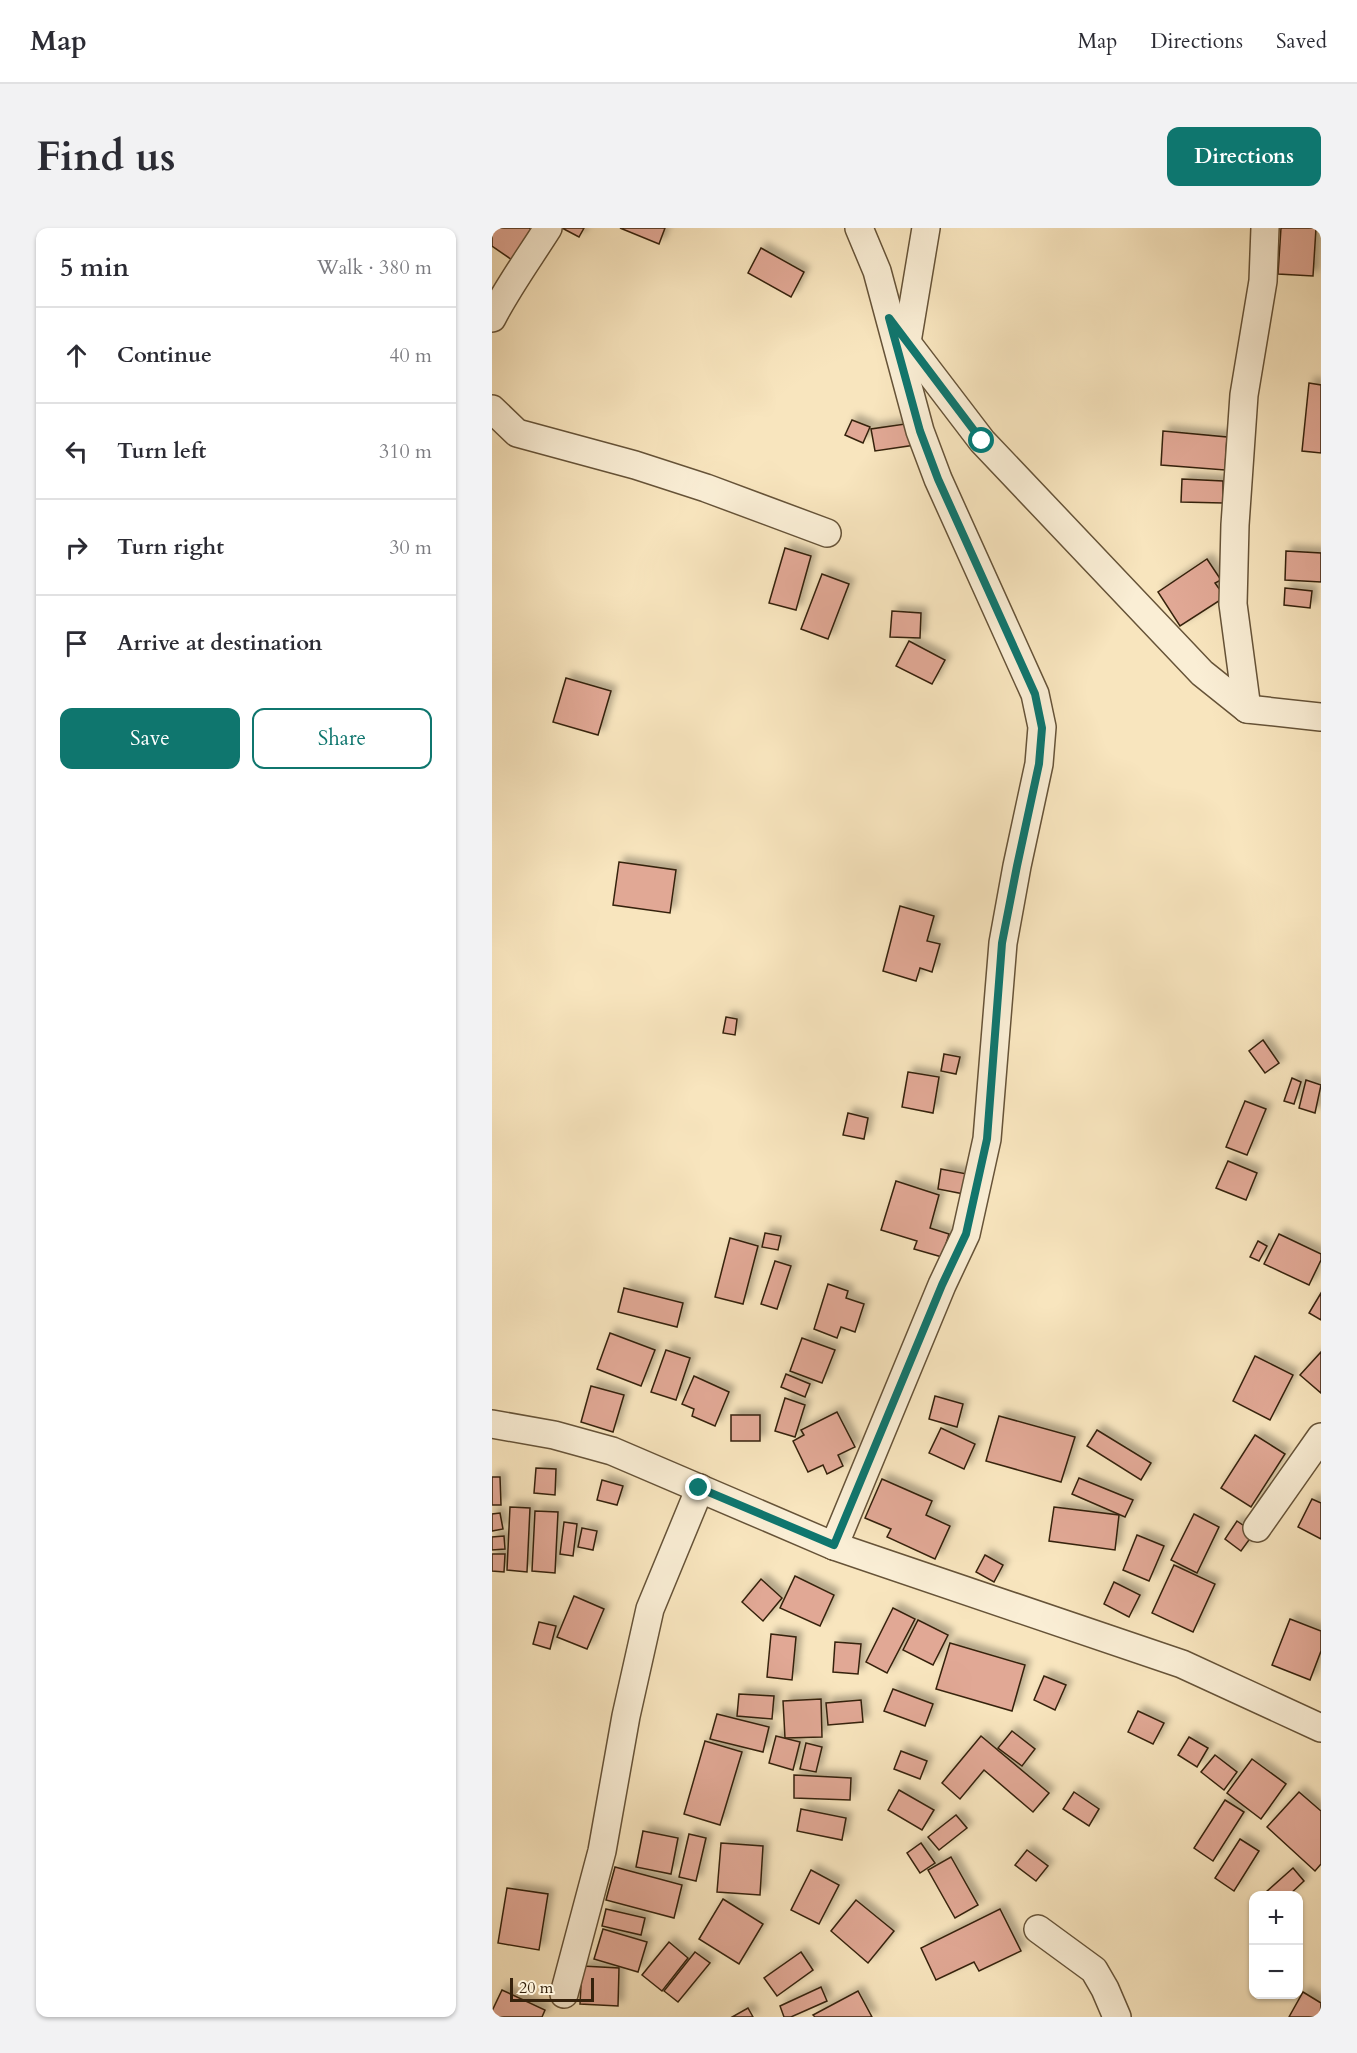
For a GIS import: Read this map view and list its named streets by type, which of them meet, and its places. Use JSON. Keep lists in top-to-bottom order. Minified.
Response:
{"scale_bar":"20 m","page":{"header":"Map","nav":["Map","Directions","Saved"],"buttons":["Directions",["Save","Share"]],"title":"Find us","heading":["5 min","Walk · 380 m"],"list":[["Continue","40 m"],["Turn left","310 m"],["Turn right","30 m"],"Arrive at destination"],"map_buttons":["+","−"],"scale":"20 m"}}
